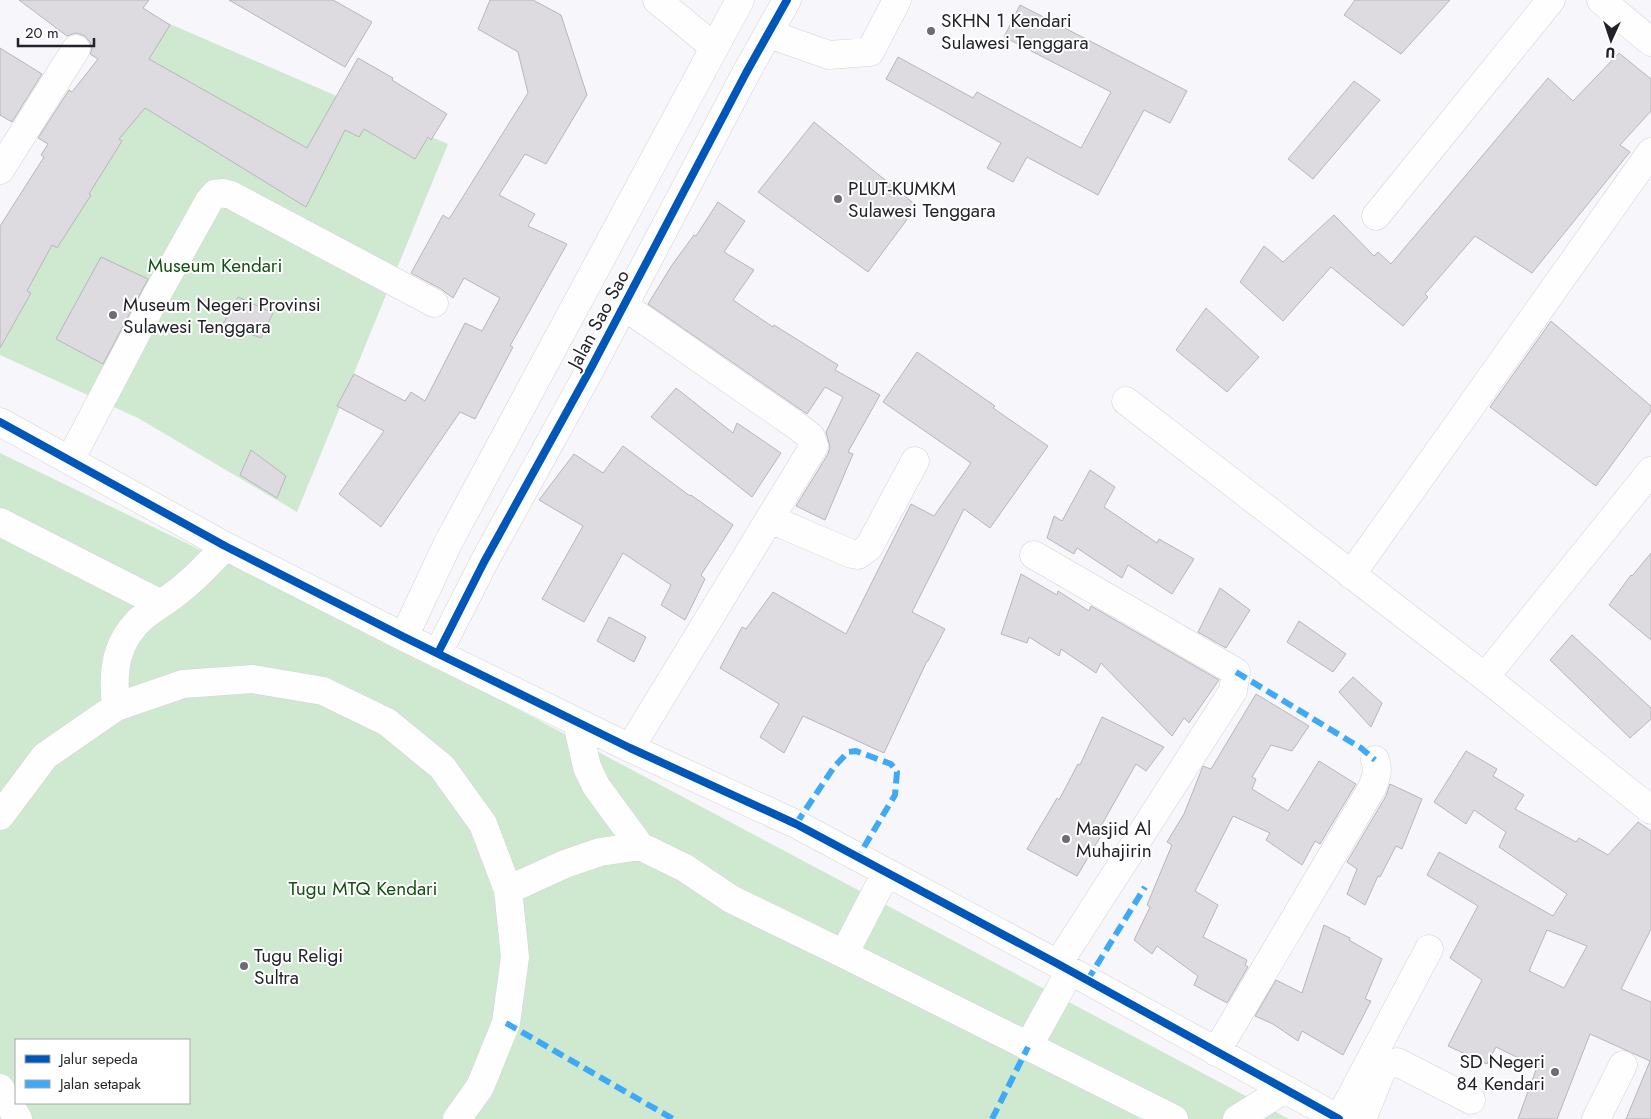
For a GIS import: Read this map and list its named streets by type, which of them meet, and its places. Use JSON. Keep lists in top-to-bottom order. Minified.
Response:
{"streets":{"street":["Jalan Sao Sao"]},"parks":["Museum Kendari","Tugu MTQ Kendari"],"places":["SKHN 1 Kendari Sulawesi Tenggara","PLUT-KUMKM Sulawesi Tenggara","Museum Negeri Provinsi Sulawesi Tenggara","Masjid Al Muhajirin","Tugu Religi Sultra","SD Negeri 84 Kendari"],"legend":["Jalur sepeda","Jalan setapak"],"scale_bar":"20 m","north":"bottom"}
